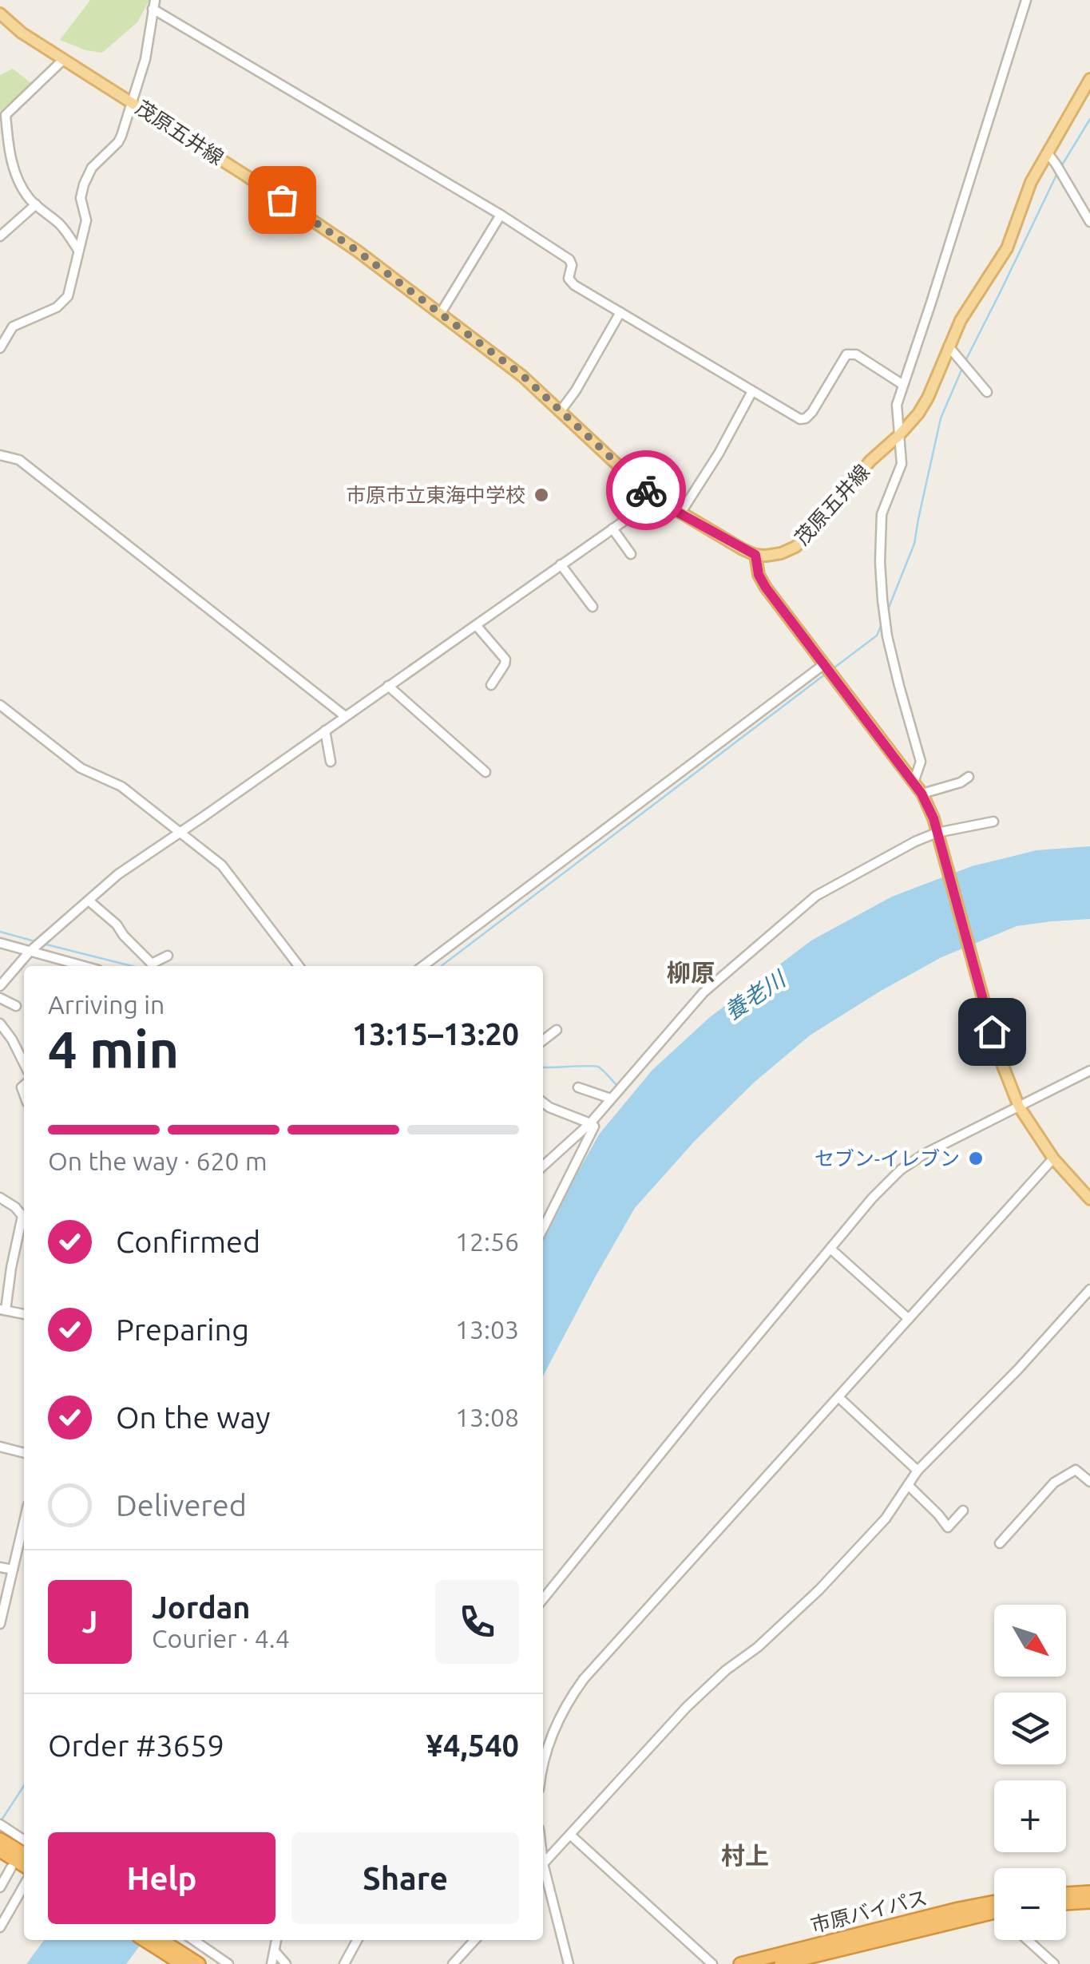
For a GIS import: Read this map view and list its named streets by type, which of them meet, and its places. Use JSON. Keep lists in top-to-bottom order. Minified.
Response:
{"streets":{"highway":["市原バイパス"],"main road":["茂原五井線"]},"districts":["柳原","村上"],"water":["養老川"],"places":["市原市立東海中学校","セブン-イレブン"],"north":"bottom right","page":{"heading":["4 min","Arriving in","13:15–13:20"],"panel":["Jordan","Courier · 4.4","Order #3659","¥4,540"],"bar":"On the way · 620 m","list":[["Confirmed","12:56"],["Preparing","13:03"],["On the way","13:08"],"Delivered"],"round":"J","map_buttons":["+","−"],"buttons":["Help","Share"]}}
